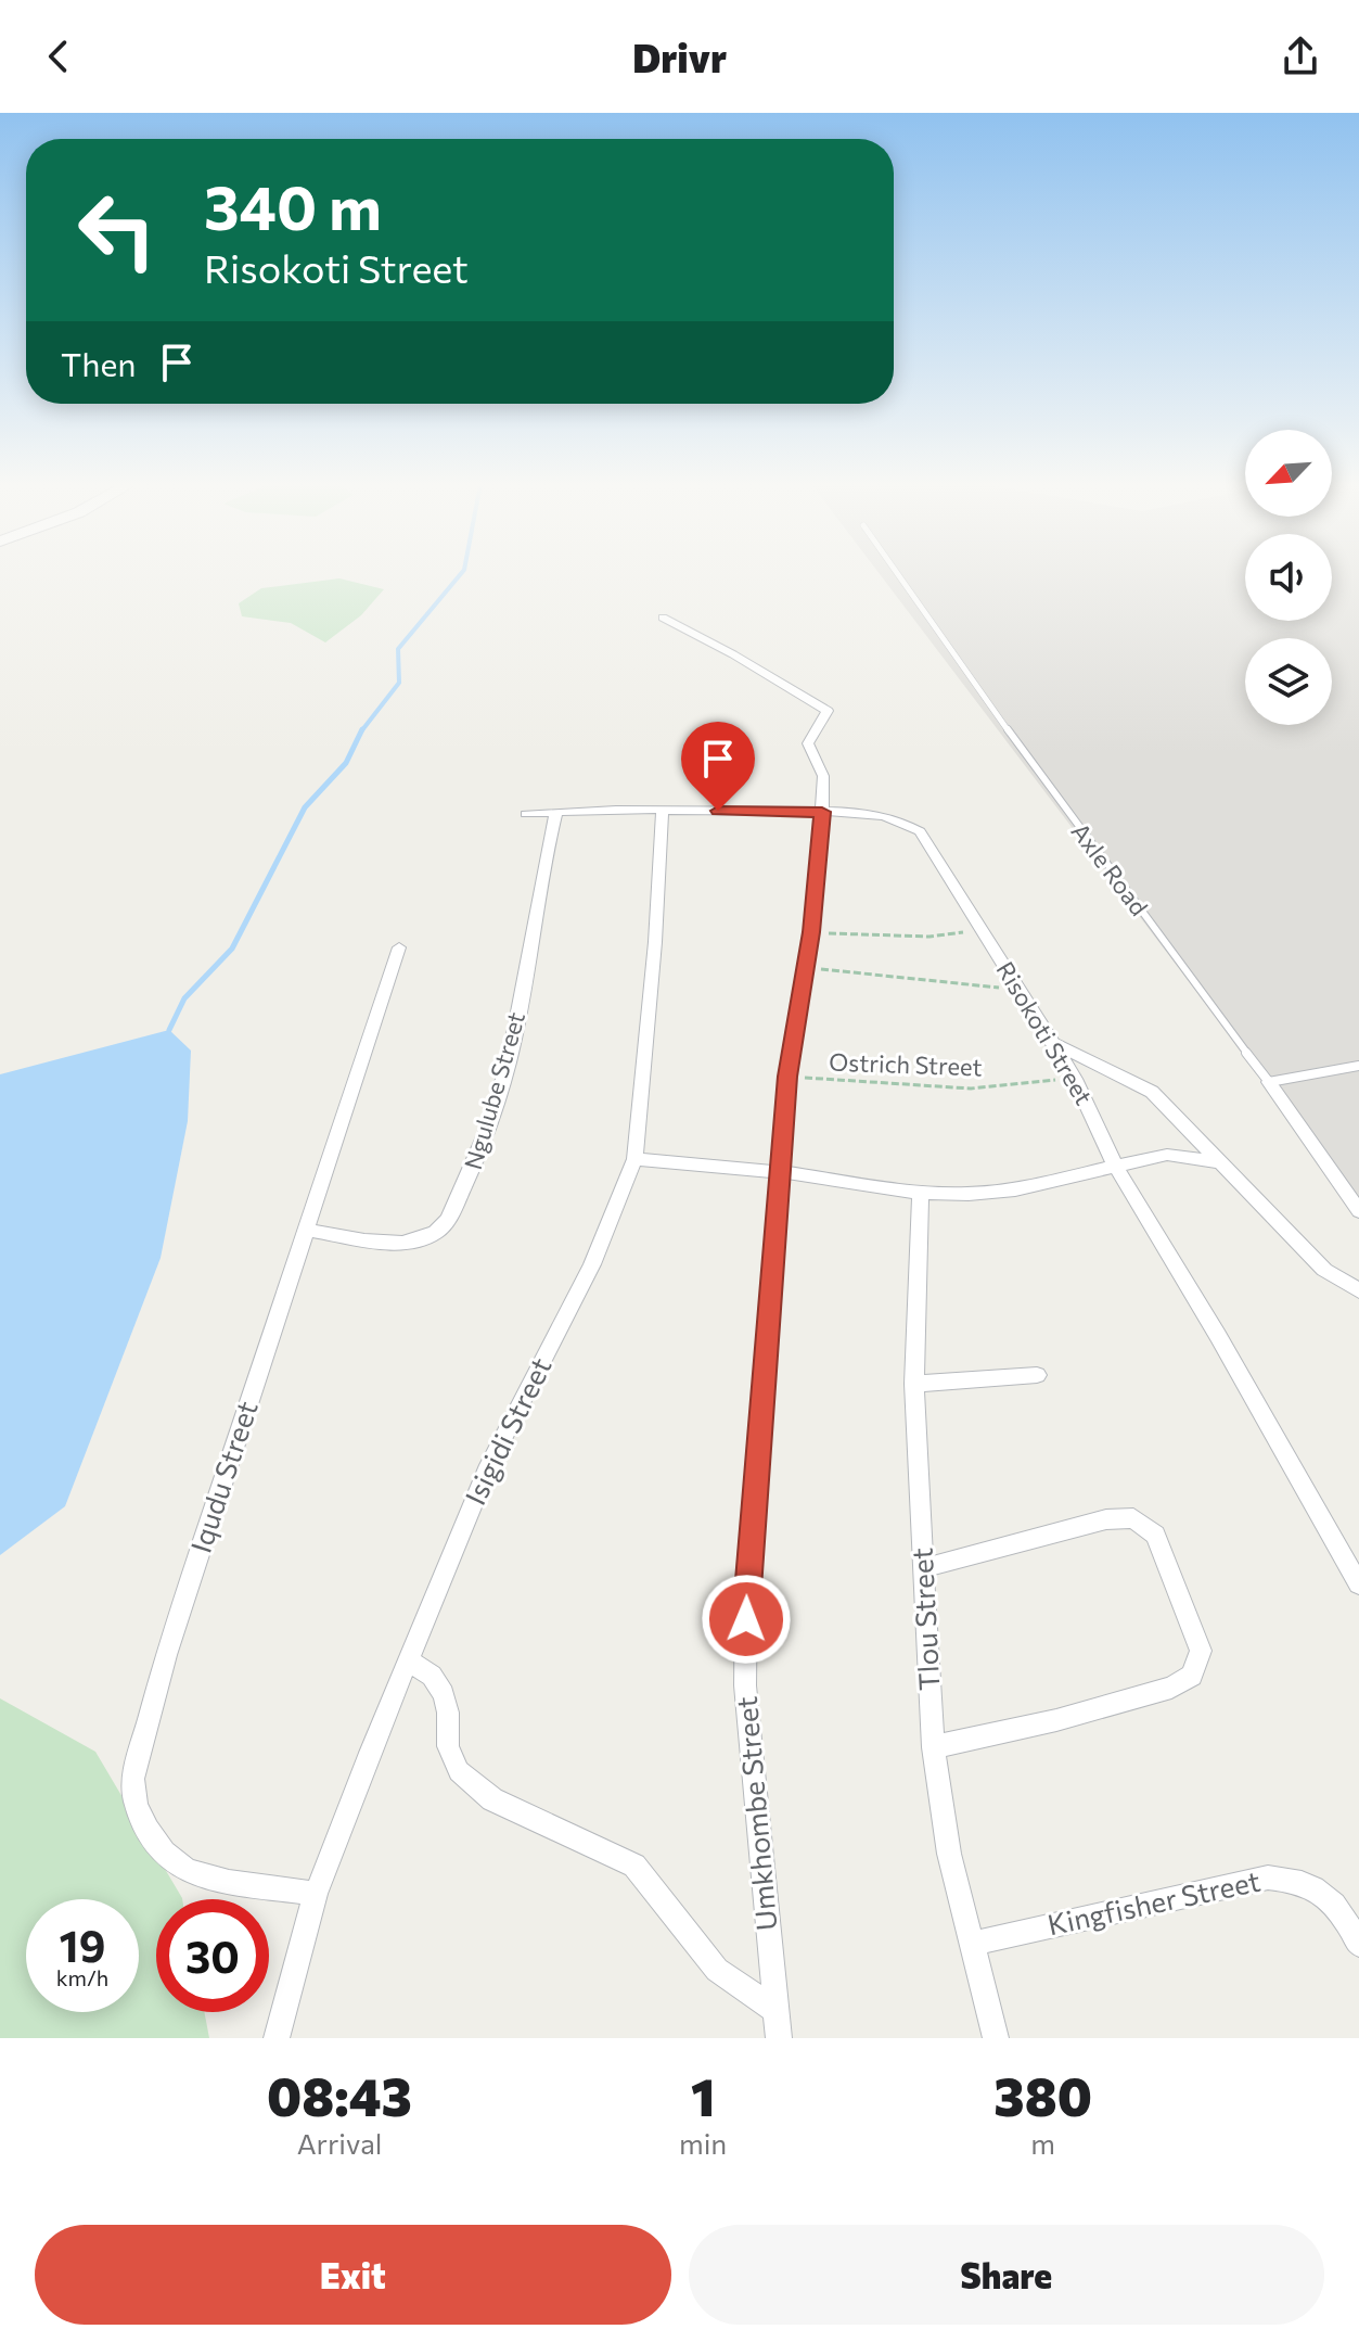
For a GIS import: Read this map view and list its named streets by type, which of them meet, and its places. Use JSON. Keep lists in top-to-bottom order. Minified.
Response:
{"streets":{"street":["Axle Road","Risokoti Street","Ngulube Street","Isigidi Street","Iqudu Street","Tlou Street","Umkhombe Street","Kingfisher Street"],"path":["Ostrich Street"]},"crossings":[["Risokoti Street","Ostrich Street"],["Risokoti Street","Ngulube Street"],["Risokoti Street","Isigidi Street"],["Risokoti Street","Umkhombe Street"],["Ostrich Street","Umkhombe Street"],["Ngulube Street","Iqudu Street"],["Isigidi Street","Iqudu Street"],["Tlou Street","Kingfisher Street"]],"north":"bottom left","page":{"header":"Drivr","turn":["340 m","Risokoti Street"],"then":"Then","speed":"19 km/h","limit":"30","eta":["08:43","Arrival","1","min","380","m"],"buttons":["Exit","Share"]}}
